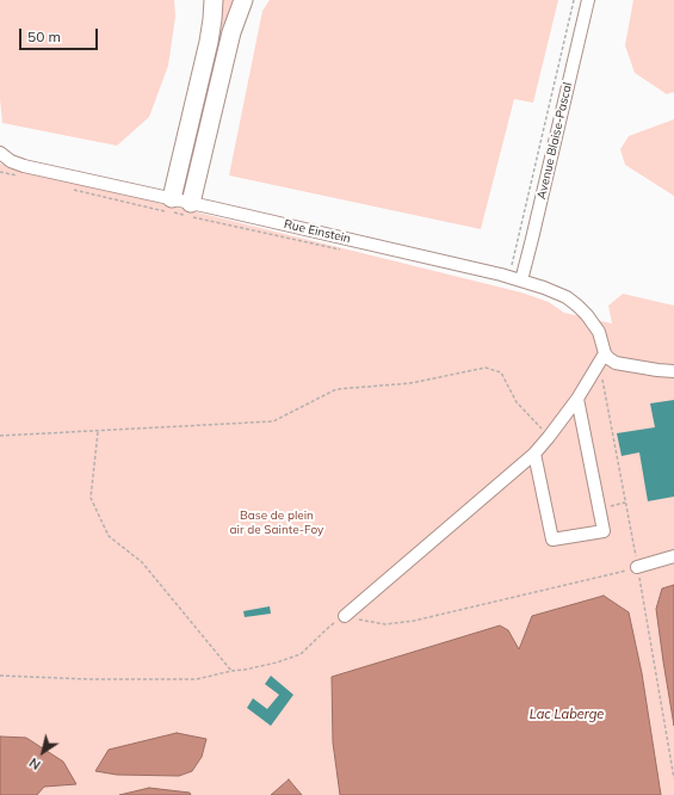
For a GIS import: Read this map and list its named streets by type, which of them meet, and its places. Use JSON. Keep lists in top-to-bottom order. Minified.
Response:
{"streets":{"street":["Avenue Blaise-Pascal","Rue Einstein"]},"crossings":[["Avenue Blaise-Pascal","Rue Einstein"]],"water":["Lac Laberge"],"parks":["Base de plein air de Sainte-Foy"],"scale_bar":"50 m","north":"bottom left"}
